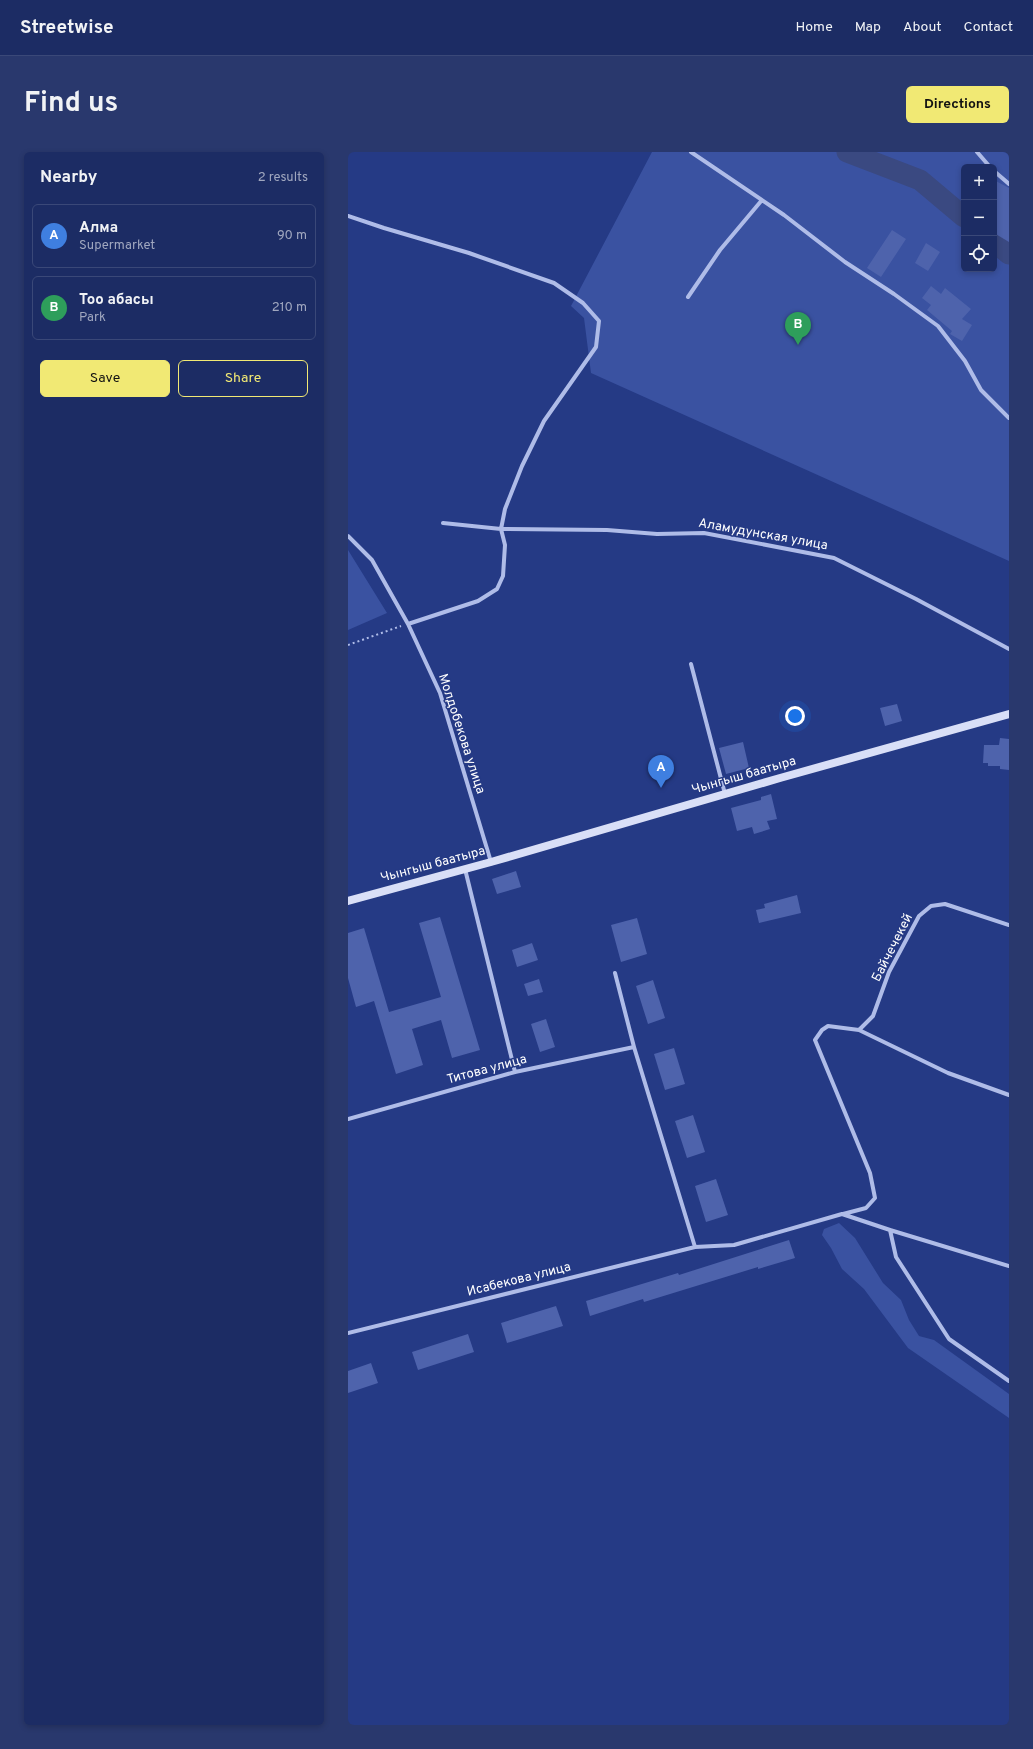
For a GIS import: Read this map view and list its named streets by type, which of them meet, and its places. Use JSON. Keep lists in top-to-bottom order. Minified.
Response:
{"streets":{"main road":["Чынгыш баатыра"],"street":["Аламудунская улица","Молдобекова улица","Байчечекей","Титова улица","Исабекова улица"]},"crossings":[["Молдобекова улица","Чынгыш баатыра"],["Байчечекей","Исабекова улица"]],"page":{"header":"Streetwise","nav":["Home","Map","About","Contact"],"title":"Find us","buttons":["Directions",["Save","Share"]],"heading":["Nearby","2 results"],"map_buttons":["+","−"],"list":[{"mark":"A","name":"Алма","note":"Supermarket","value":"90 m"},{"mark":"B","name":"Тоо абасы","note":"Park","value":"210 m"}],"pins":["B","A"]}}
